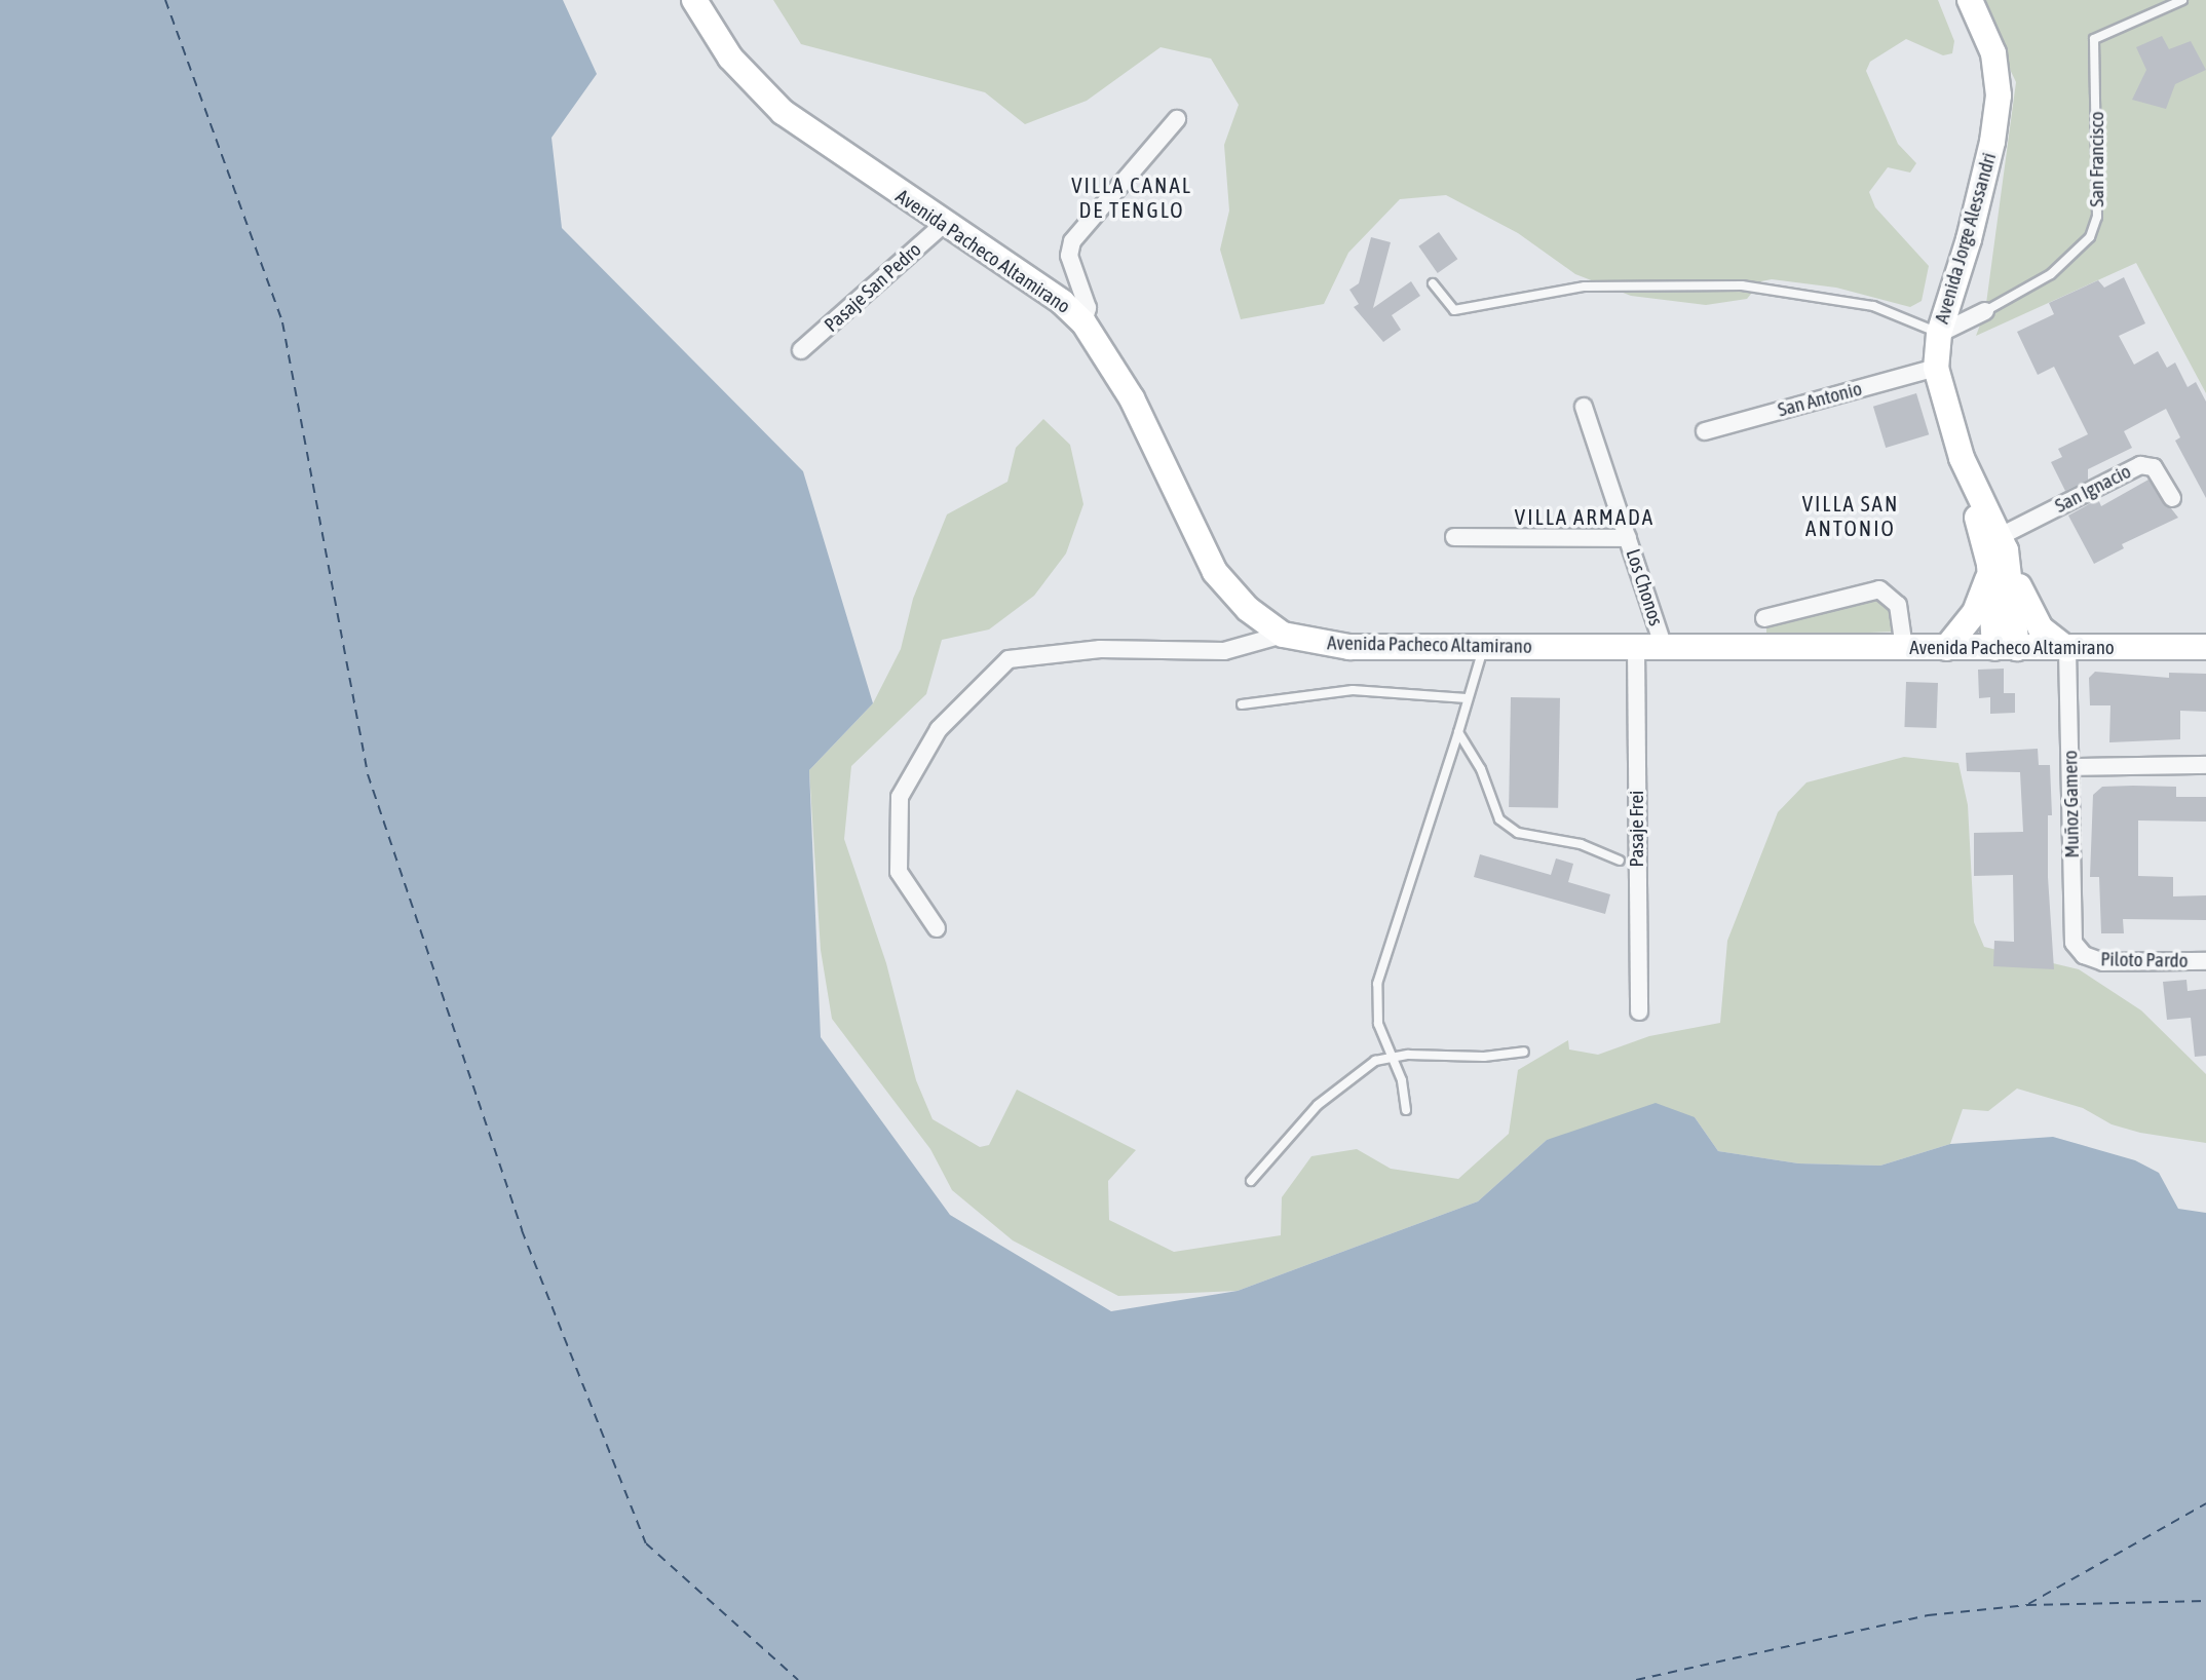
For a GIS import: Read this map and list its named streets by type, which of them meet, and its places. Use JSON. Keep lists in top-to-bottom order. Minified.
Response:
{"streets":{"main road":["Avenida Jorge Alessandri","Avenida Pacheco Altamirano"],"street":["San Francisco","Pasaje San Pedro","San Antonio","San Ignacio","Los Chonos","Muñoz Gamero","Pasaje Frei","Piloto Pardo"]},"crossings":[["San Francisco","Avenida Jorge Alessandri"],["Avenida Jorge Alessandri","Avenida Pacheco Altamirano"],["Avenida Jorge Alessandri","San Antonio"],["Avenida Jorge Alessandri","San Ignacio"],["Avenida Pacheco Altamirano","Pasaje San Pedro"],["Avenida Pacheco Altamirano","Los Chonos"],["Avenida Pacheco Altamirano","Muñoz Gamero"],["Avenida Pacheco Altamirano","Pasaje Frei"],["Muñoz Gamero","Piloto Pardo"]],"districts":["VILLA CANAL DE TENGLO","VILLA SAN ANTONIO","VILLA ARMADA"]}
